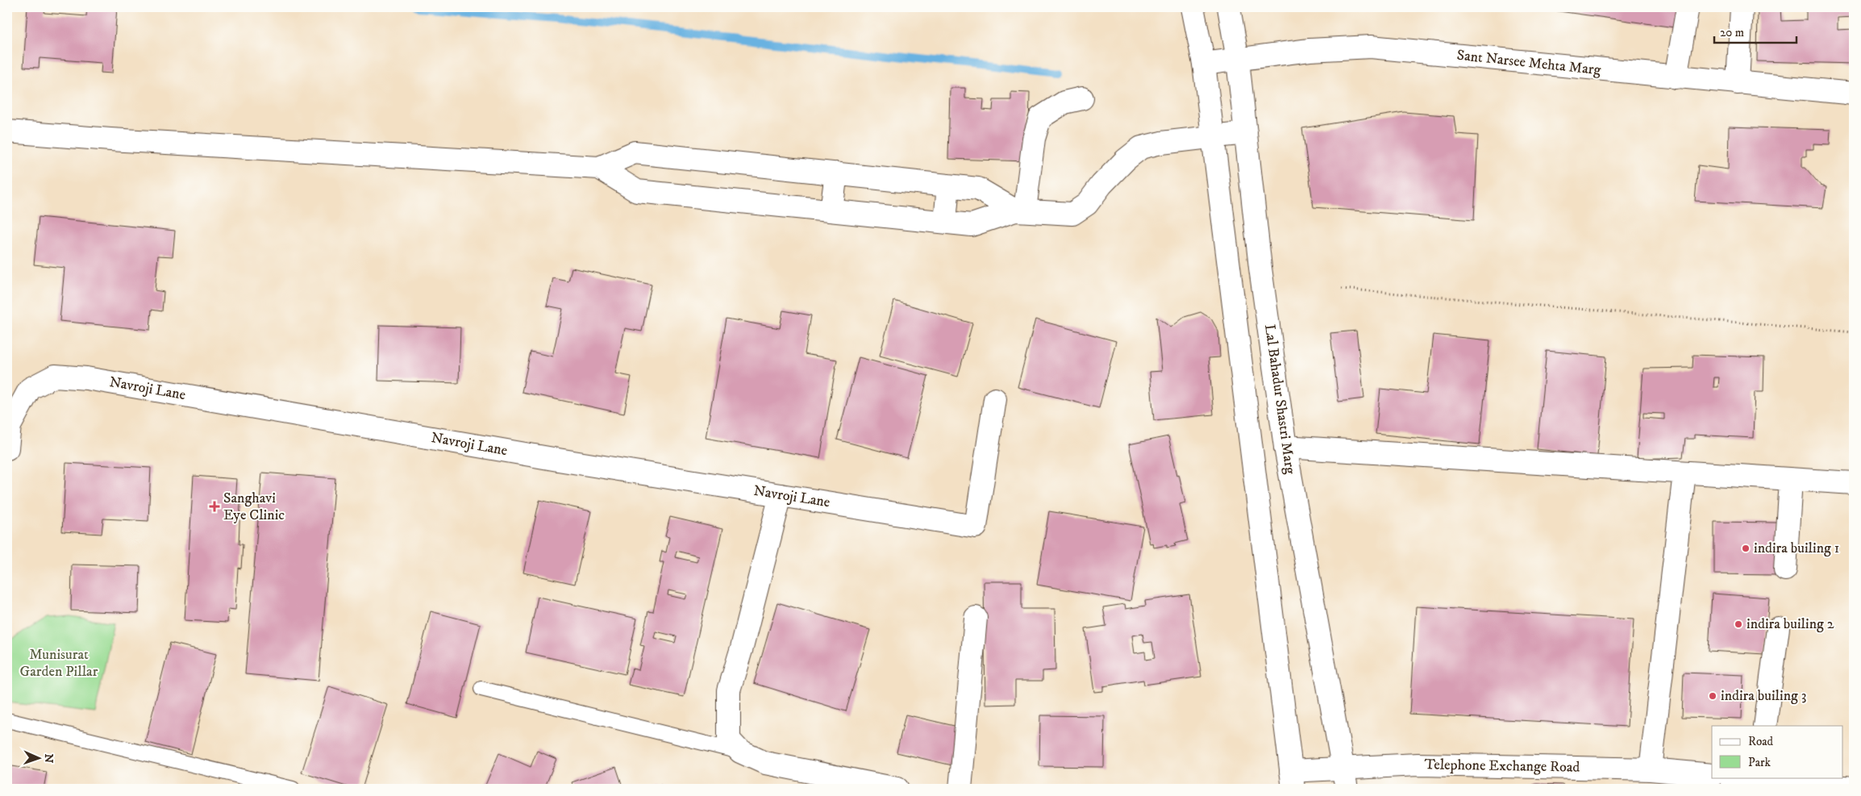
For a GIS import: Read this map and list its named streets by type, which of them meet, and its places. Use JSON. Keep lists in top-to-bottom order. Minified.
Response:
{"streets":{"street":["Sant Narsee Mehta Marg","Navroji Lane","Lal Bahadur Shastri Marg","Telephone Exchange Road"]},"crossings":[["Sant Narsee Mehta Marg","Lal Bahadur Shastri Marg"],["Lal Bahadur Shastri Marg","Telephone Exchange Road"]],"parks":["Munisurat Garden Pillar"],"places":{"health":["Sanghavi Eye Clinic"],"other":["indira builing 1","indira builing 2","indira builing 3"]},"legend":["Road","Park"],"scale_bar":"20 m","north":"right"}
